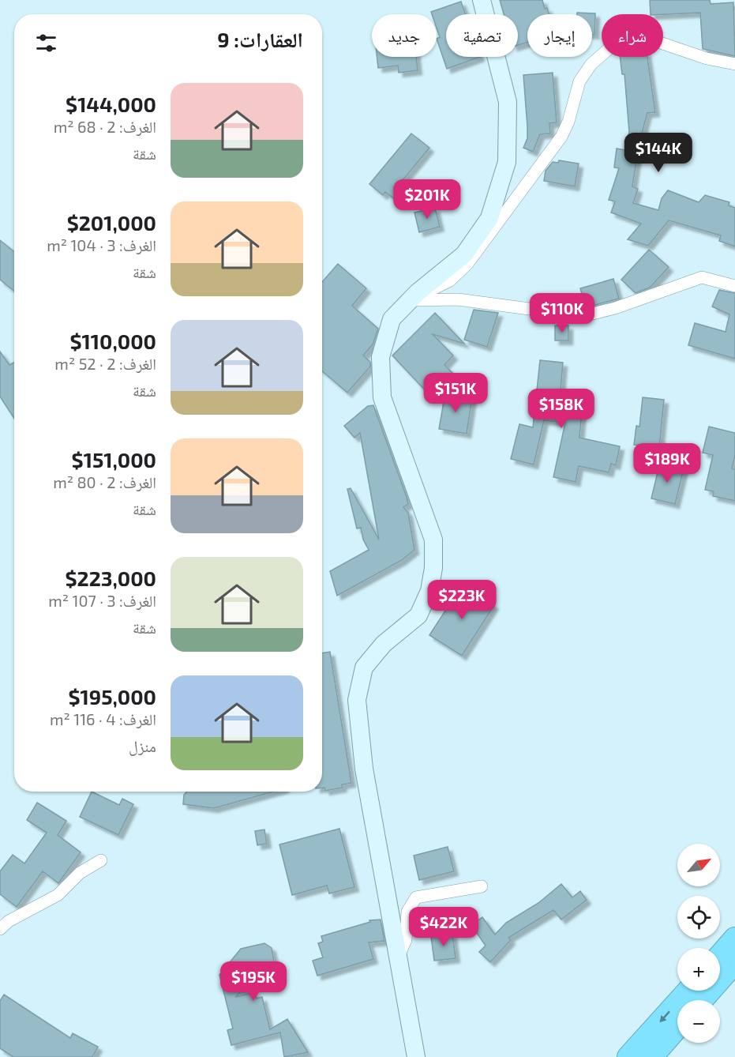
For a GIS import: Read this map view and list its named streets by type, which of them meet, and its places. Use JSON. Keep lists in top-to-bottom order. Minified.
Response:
{"north":"top right","page":{"chip":["شراء","إيجار","تصفية","جديد"],"heading":"العقارات: 9","list":[{"name":"$144,000","note":"الغرف: 2 · 68 m² · شقة"},{"name":"$201,000","note":"الغرف: 3 · 104 m² · شقة"},{"name":"$110,000","note":"الغرف: 2 · 52 m² · شقة"},{"name":"$151,000","note":"الغرف: 2 · 80 m² · شقة"},{"name":"$223,000","note":"الغرف: 3 · 107 m² · شقة"},{"name":"$195,000","note":"الغرف: 4 · 116 m² · منزل"}],"price":["$144K","$201K","$110K","$151K","$158K","$189K","$223K","$422K","$195K"],"map_buttons":["+","−"]}}
